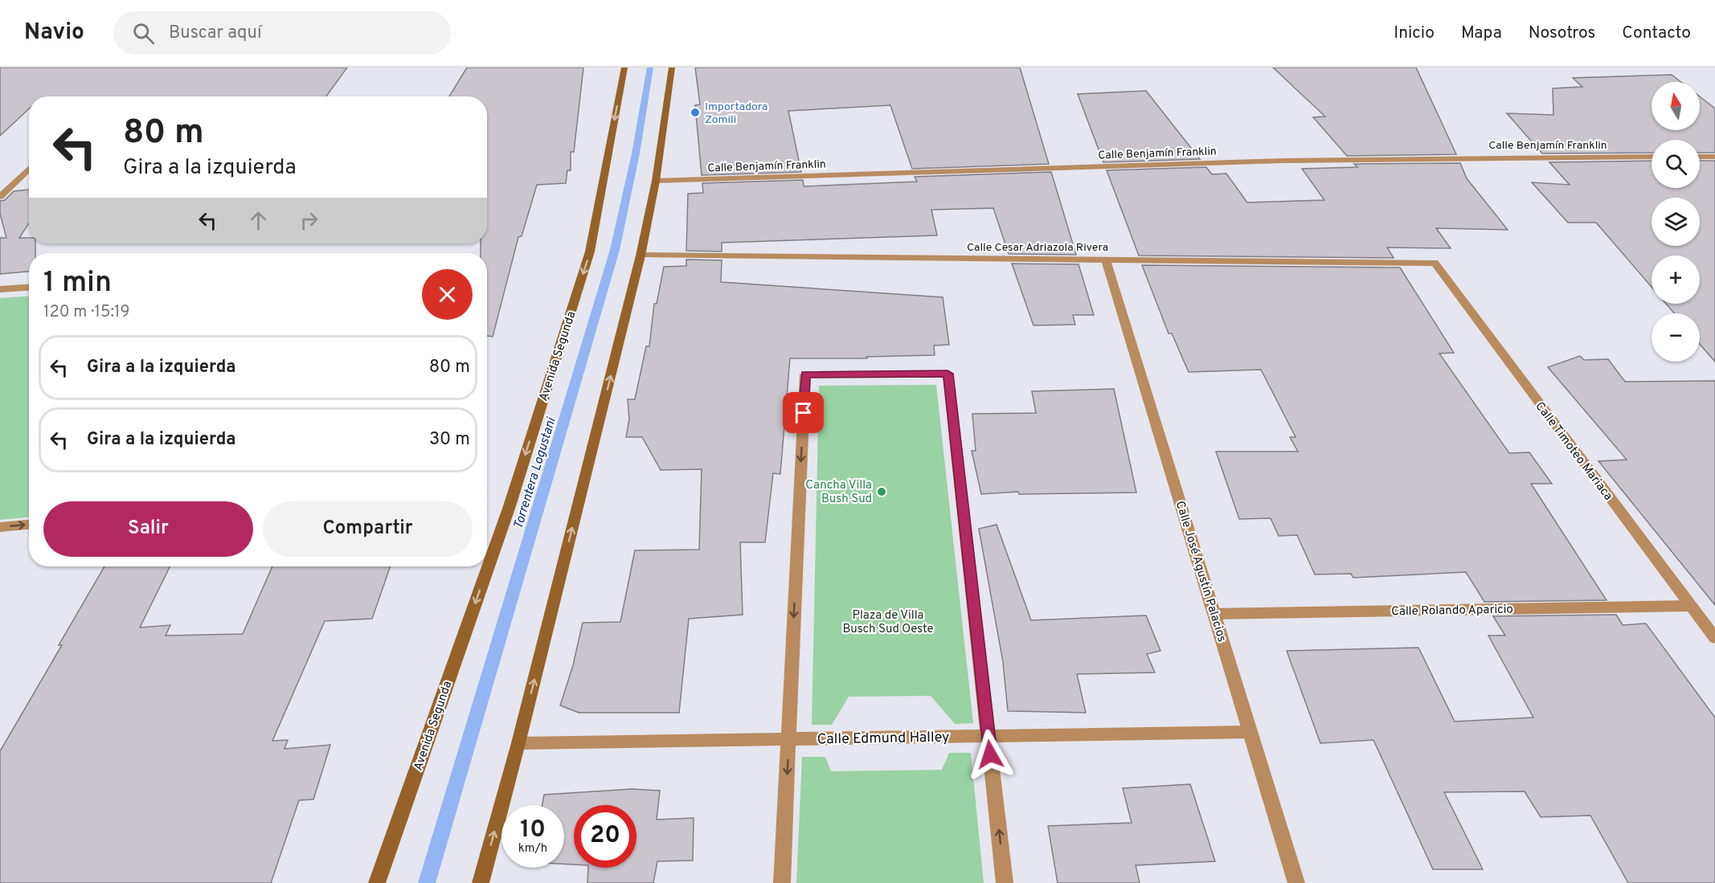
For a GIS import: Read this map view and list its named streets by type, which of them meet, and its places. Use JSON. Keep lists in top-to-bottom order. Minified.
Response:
{"streets":{"main road":["Avenida Segunda"],"street":["Calle Benjamín Franklin","Calle Cesar Adriazola Rivera","Calle Timoteo Mariaca","Calle José Agustín Palacios","Calle Rolando Aparicio","Calle Edmund Halley"]},"crossings":[["Calle Cesar Adriazola Rivera","Calle Timoteo Mariaca"],["Calle Cesar Adriazola Rivera","Calle José Agustín Palacios"],["Calle Timoteo Mariaca","Calle Rolando Aparicio"],["Calle José Agustín Palacios","Calle Rolando Aparicio"],["Calle José Agustín Palacios","Calle Edmund Halley"]],"water":["Torrentera Logustani"],"parks":["Plaza de Villa Busch Sud Oeste"],"places":["Importadora Zomili","Cancha Villa Bush Sud"],"north":"top","page":{"header":"Navio","search":"Buscar aquí","nav":["Inicio","Mapa","Nosotros","Contacto"],"map_buttons":["+","−"],"turn":["80 m","Gira a la izquierda"],"heading":["1 min","120 m · 15:19"],"list":[{"name":"Gira a la izquierda","value":"80 m"},{"name":"Gira a la izquierda","value":"30 m"}],"buttons":["Salir","Compartir"],"speed":"10 km/h","limit":"20"}}
